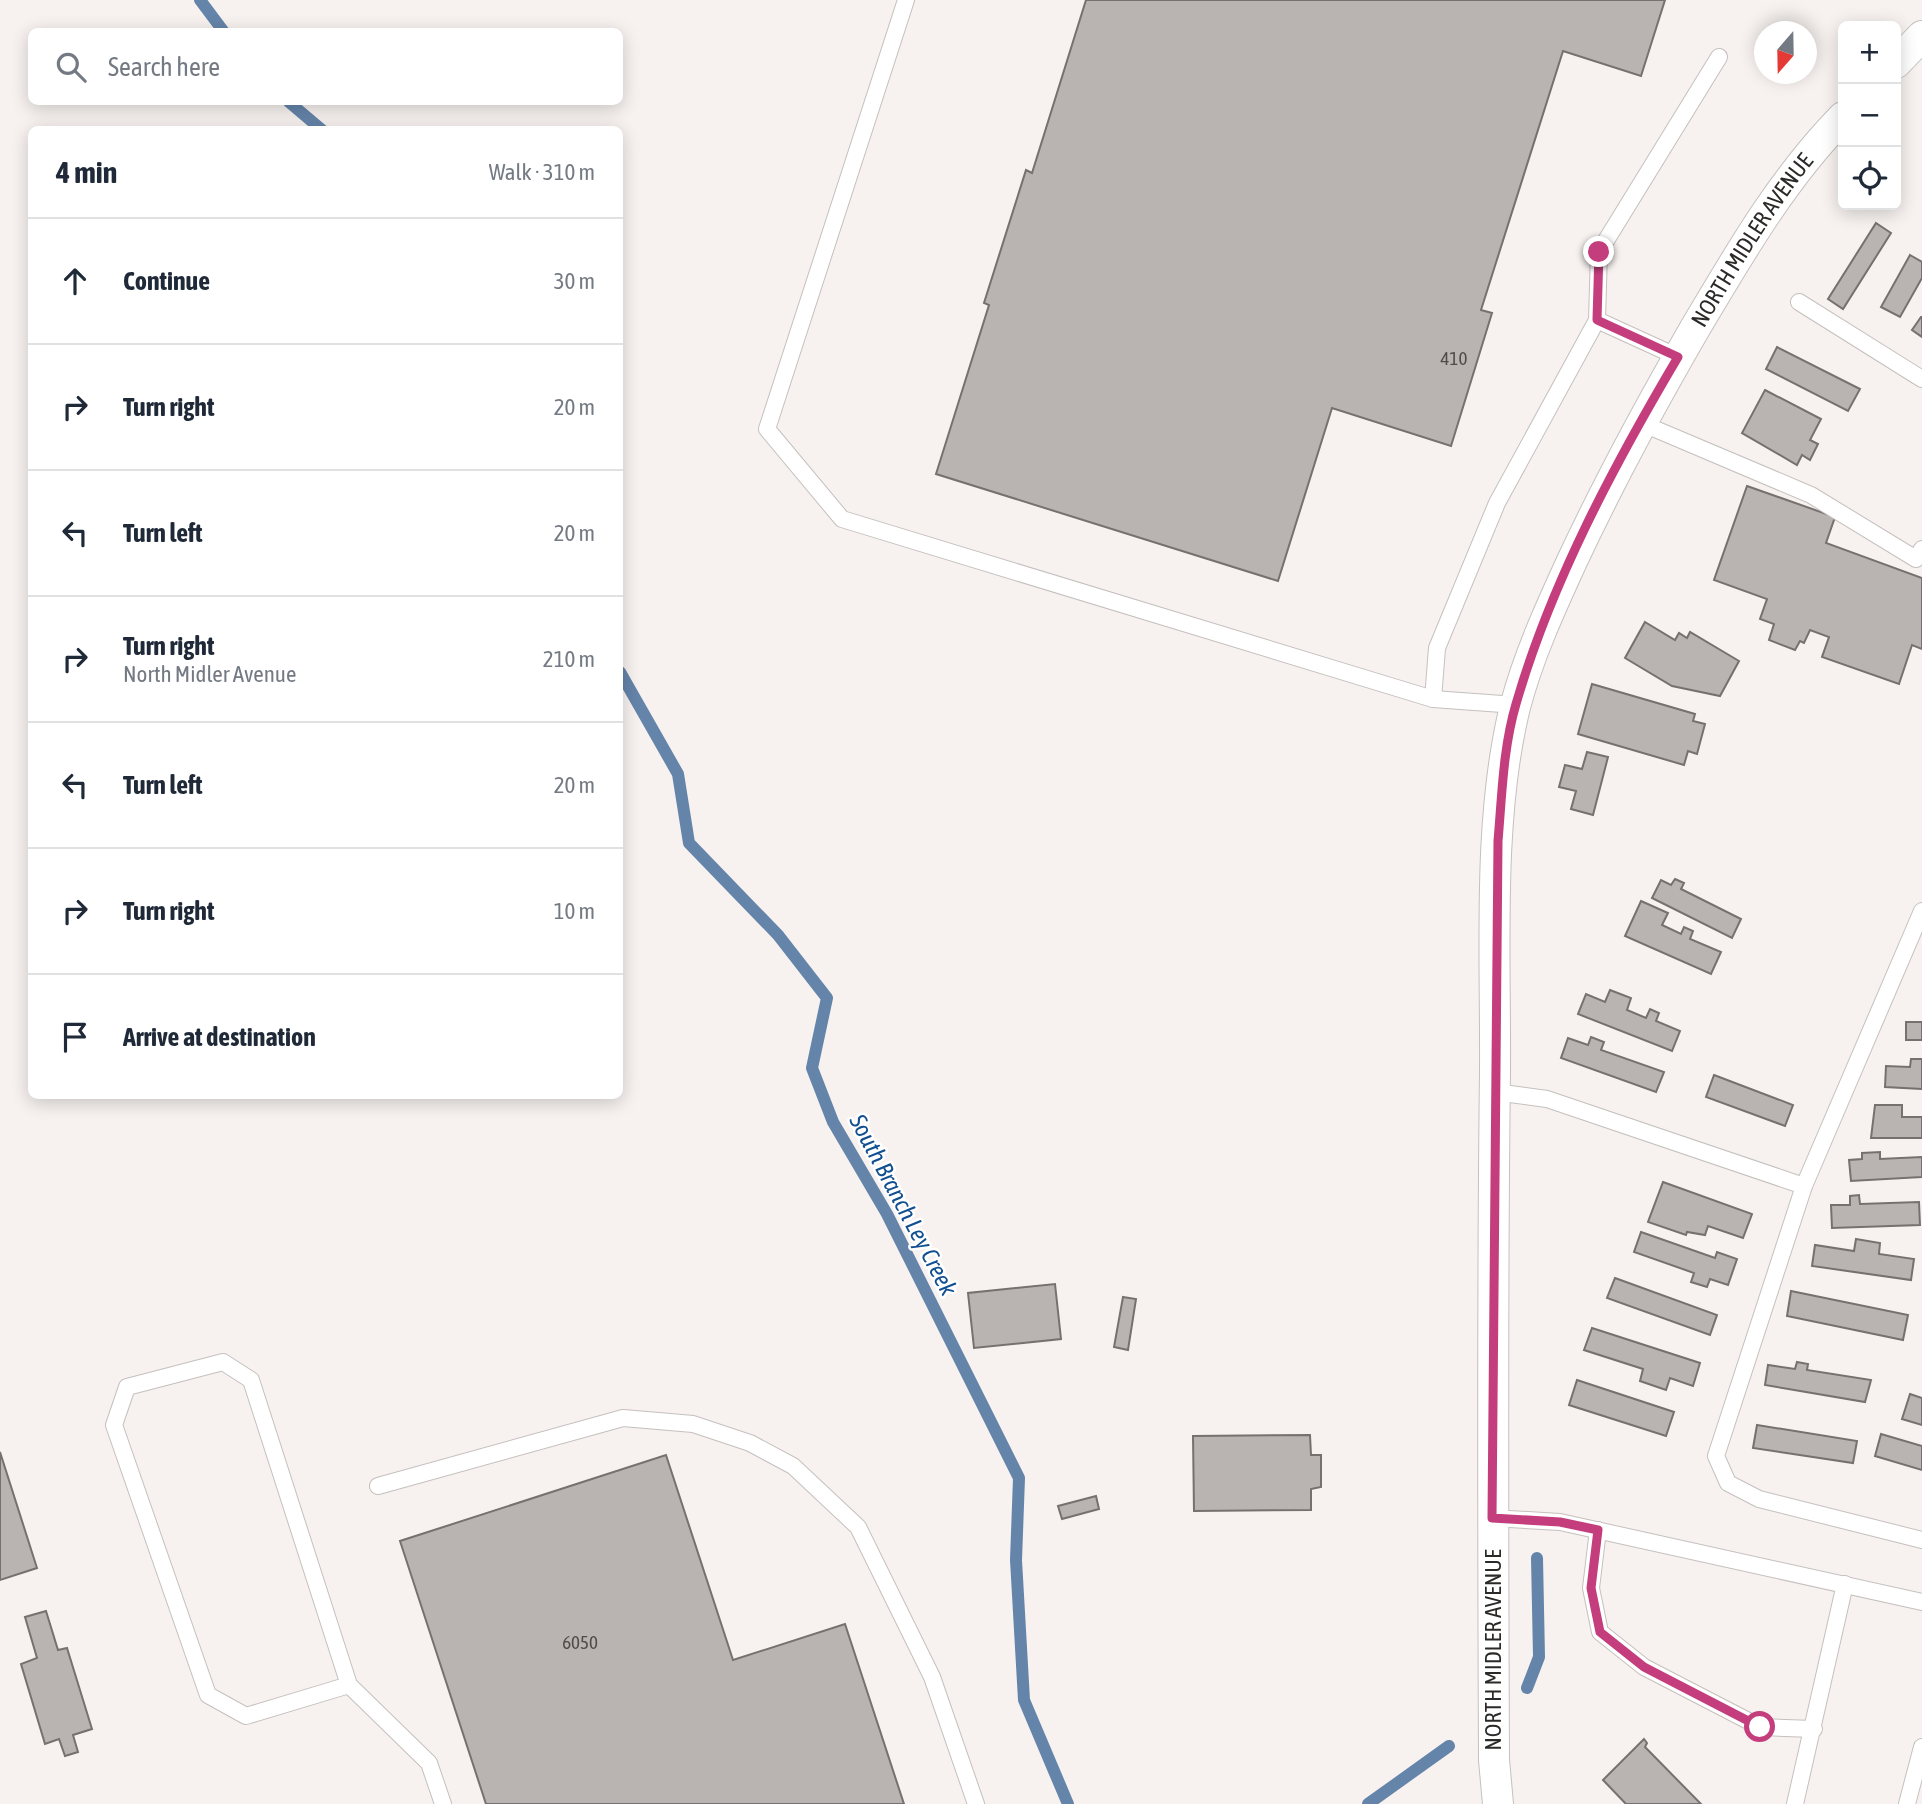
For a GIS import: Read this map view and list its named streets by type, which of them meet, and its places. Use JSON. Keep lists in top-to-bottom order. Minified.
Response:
{"streets":{"street":["NORTH MIDLER AVENUE"]},"water":["South Branch Ley Creek"],"house_numbers":["410","6050"],"north":"bottom","page":{"map_buttons":["+","−"],"search":"Search here","heading":["4 min","Walk · 310 m"],"list":[["Continue","30 m"],["Turn right","20 m"],["Turn left","20 m"],["Turn right","North Midler Avenue","210 m"],["Turn left","20 m"],["Turn right","10 m"],"Arrive at destination"]}}
